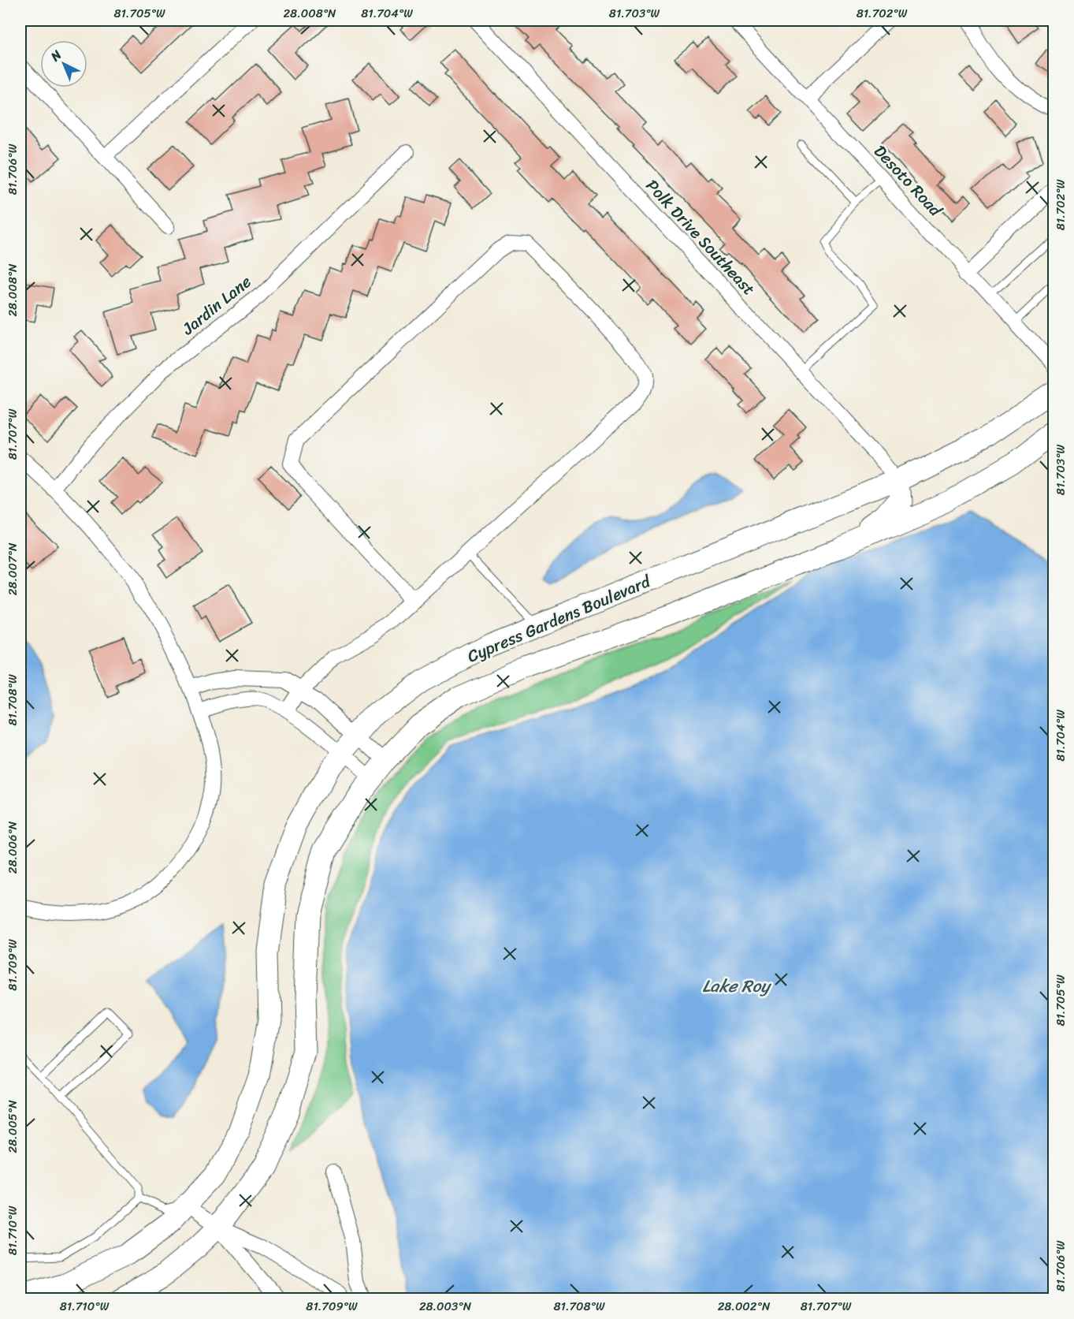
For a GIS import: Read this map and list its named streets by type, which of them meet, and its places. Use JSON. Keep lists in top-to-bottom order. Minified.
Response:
{"streets":{"main road":["Cypress Gardens Boulevard"],"street":["Desoto Road","Polk Drive Southeast","Jardin Lane"]},"crossings":[["Polk Drive Southeast","Cypress Gardens Boulevard"]],"water":["Lake Roy"],"north":"top left","coordinates":["81.705°W","28.008°N","81.704°W","81.703°W","81.702°W","81.706°W","81.707°W","28.007°N","81.708°W","28.006°N","81.709°W","28.005°N","81.710°W","28.003°N","28.002°N"]}
